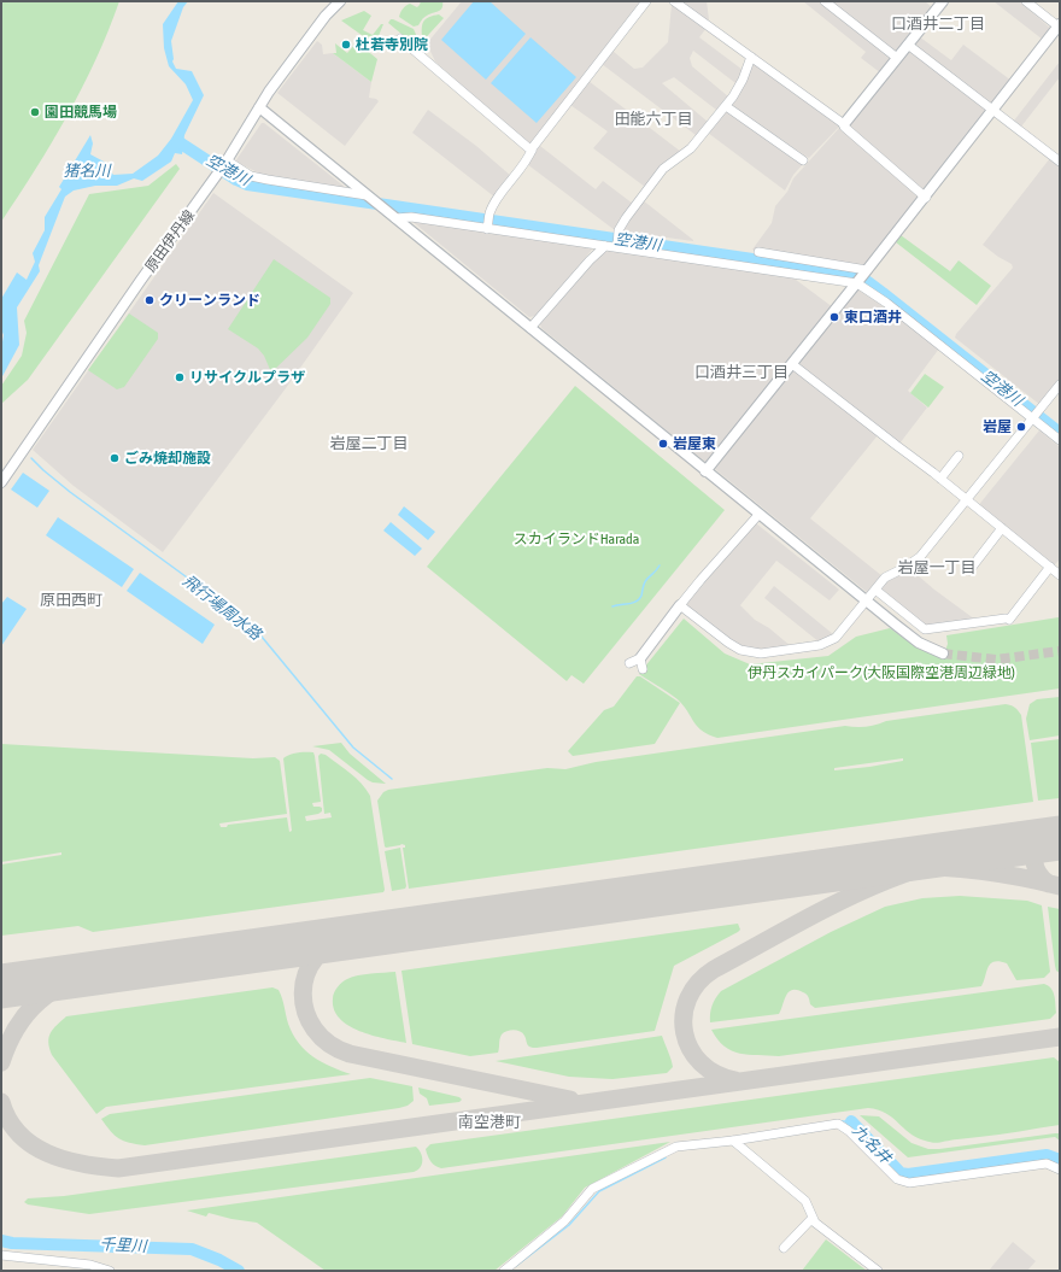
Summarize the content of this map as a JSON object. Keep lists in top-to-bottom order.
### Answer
{
  "streets": {
    "street": ["原田伊丹線"]
  },
  "districts": [
    "口酒井二丁目",
    "田能六丁目",
    "口酒井三丁目",
    "岩屋二丁目",
    "岩屋一丁目",
    "原田西町",
    "南空港町"
  ],
  "water": [
    "空港川",
    "猪名川",
    "飛行場周水路",
    "九名井",
    "千里川"
  ],
  "parks": ["スカイランドHarada", "伊丹スカイパーク(大阪国際空港周辺緑地)"],
  "places": [
    "杜若寺別院",
    "園田競馬場",
    "クリーンランド",
    "東口酒井",
    "リサイクルプラザ",
    "岩屋",
    "岩屋東",
    "ごみ焼却施設"
  ]
}
